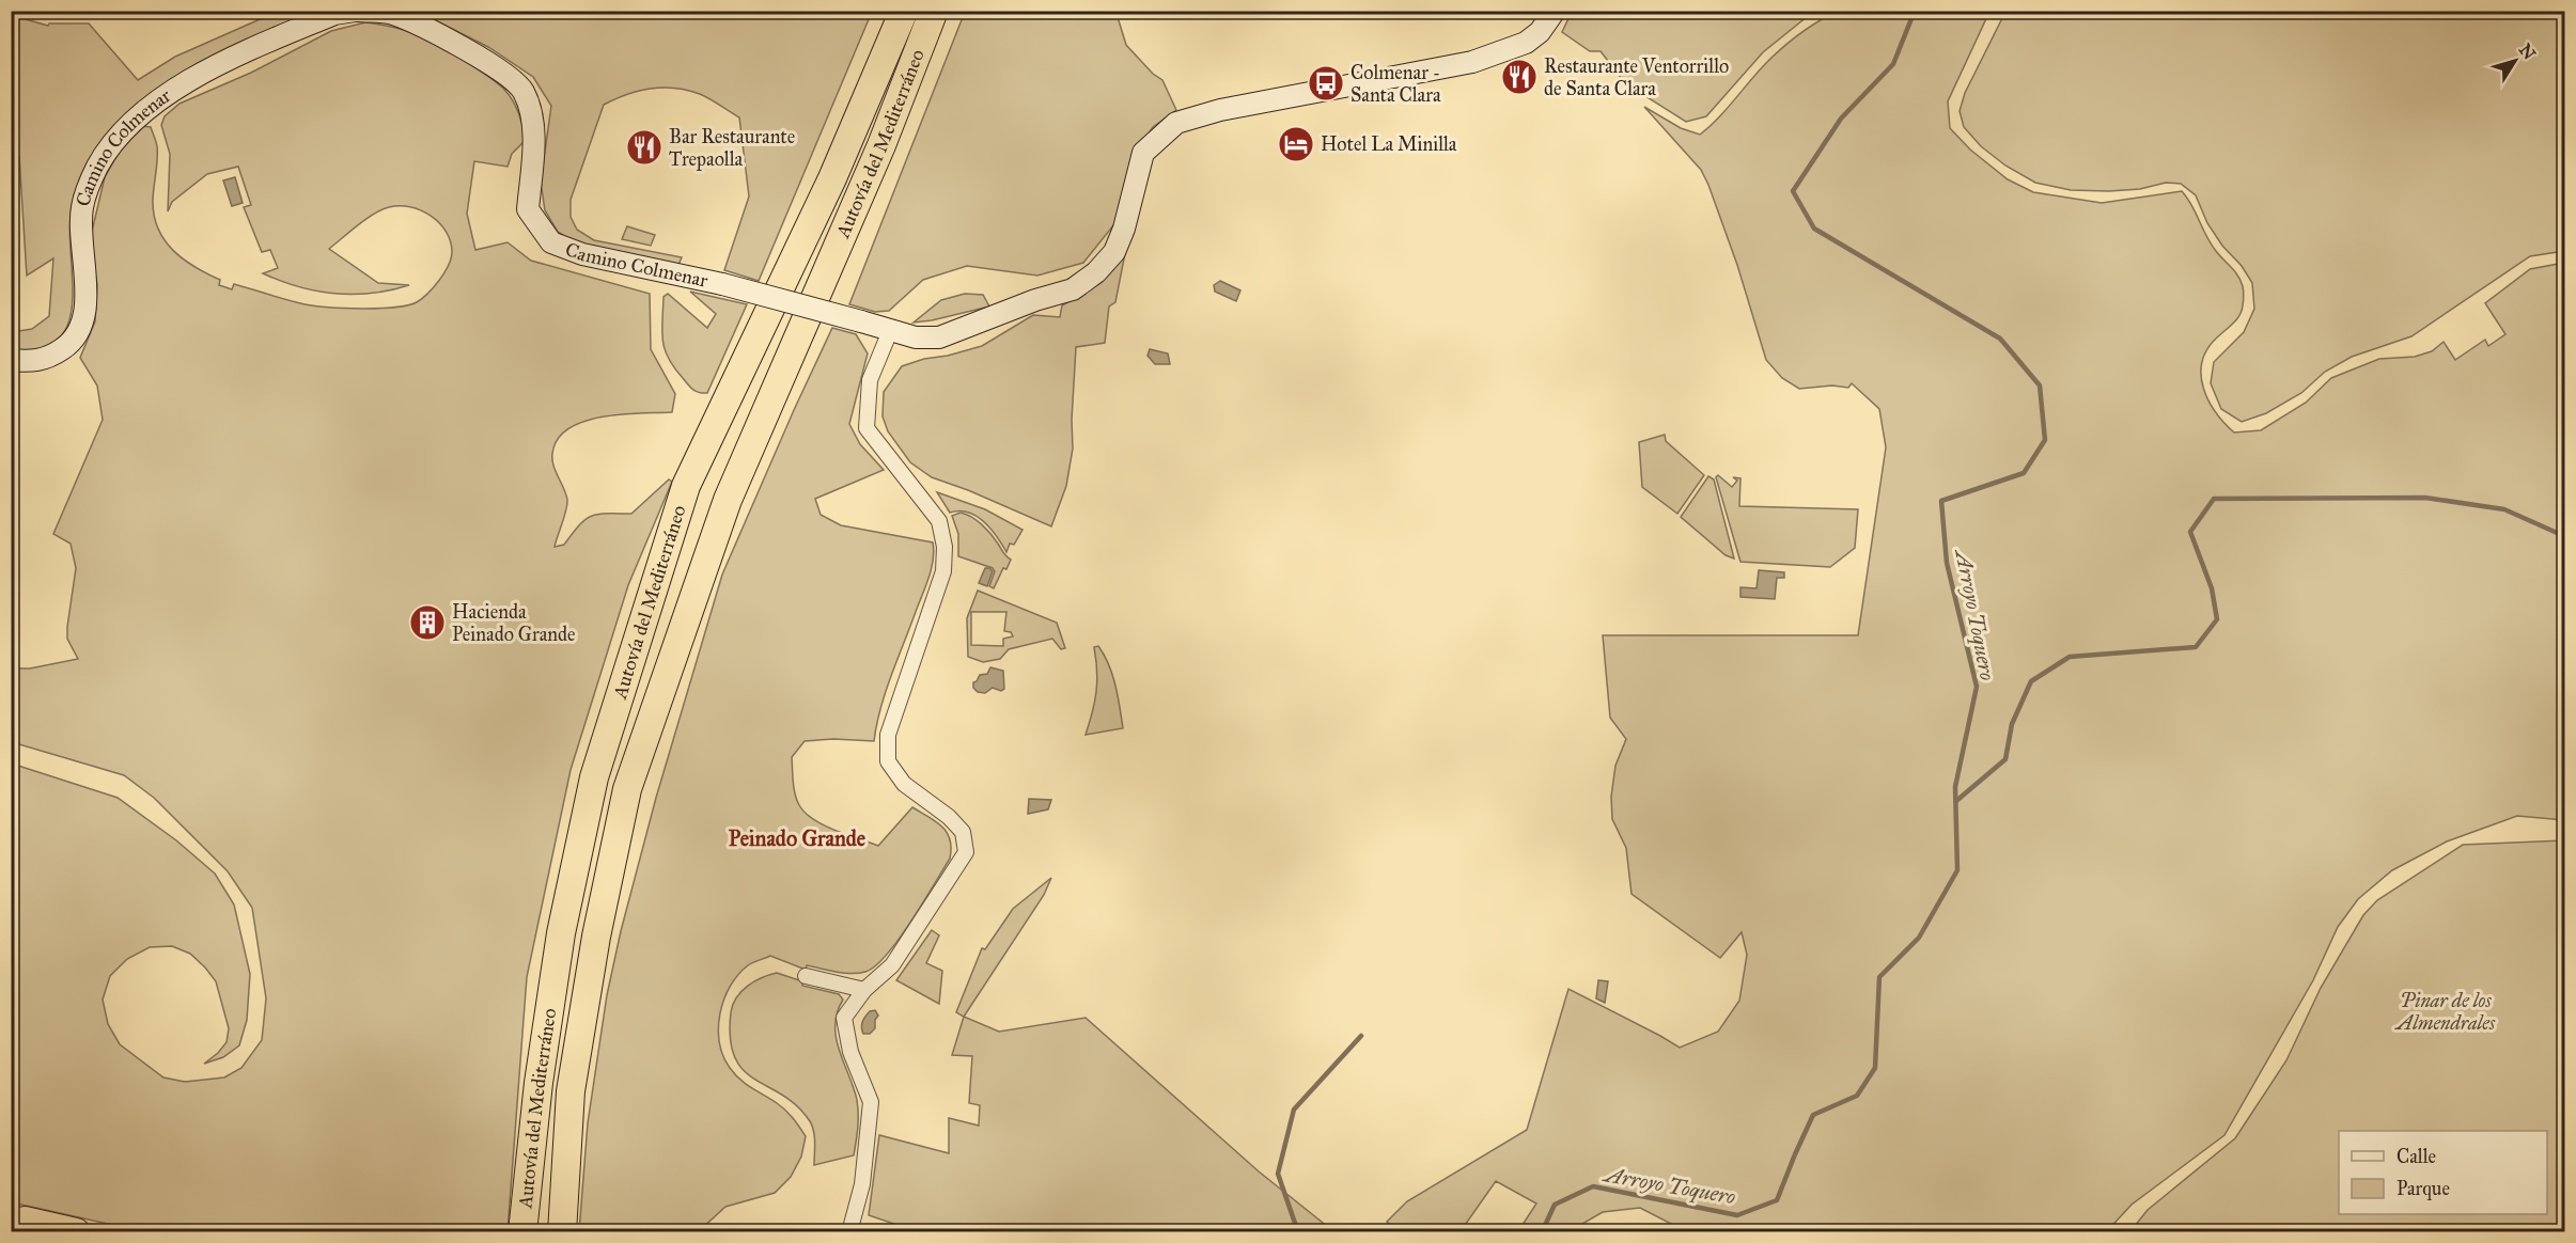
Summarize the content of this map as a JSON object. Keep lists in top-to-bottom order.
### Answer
{
  "streets": {
    "highway": ["Autovía del Mediterráneo"],
    "main road": ["Camino Colmenar"]
  },
  "districts": ["Peinado Grande"],
  "water": ["Arroyo Toquero"],
  "parks": ["Pinar de los Almendrales"],
  "places": {
    "restaurant": ["Restaurante Ventorrillo de Santa Clara", "Bar Restaurante Trepaolla"],
    "bus stop": ["Colmenar - Santa Clara"],
    "hotel": ["Hotel La Minilla"],
    "building": ["Hacienda Peinado Grande"]
  },
  "legend": ["Calle", "Parque"],
  "north": "top right"
}
